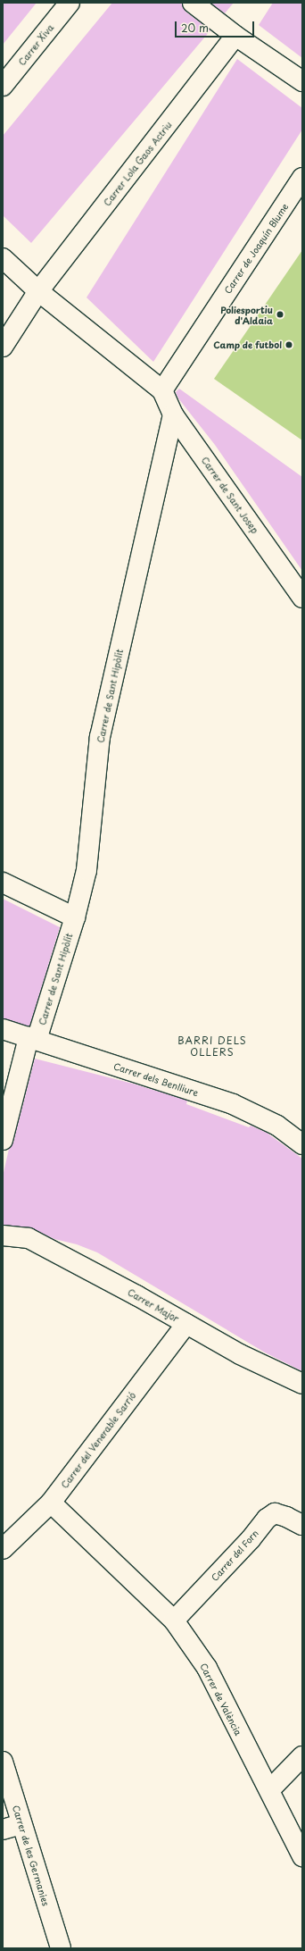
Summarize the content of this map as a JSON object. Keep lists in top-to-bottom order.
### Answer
{
  "streets": {
    "street": [
      "Carrer Xiva",
      "Carrer Lola Gaos Actriu",
      "Carrer de Joaquín Blume",
      "Carrer de Sant Josep",
      "Carrer de Sant Hipòlit",
      "Carrer dels Benlliure",
      "Carrer Major",
      "Carrer del Venerable Sarrió",
      "Carrer del Forn",
      "Carrer de València",
      "Carrer de les Germanies"
    ]
  },
  "crossings": [
    ["Carrer de Joaquín Blume", "Carrer de Sant Josep"],
    ["Carrer de Sant Josep", "Carrer de Sant Hipòlit"],
    ["Carrer de Sant Hipòlit", "Carrer dels Benlliure"],
    ["Carrer Major", "Carrer del Venerable Sarrió"],
    ["Carrer del Venerable Sarrió", "Carrer de València"],
    ["Carrer del Forn", "Carrer de València"]
  ],
  "districts": ["BARRI DELS OLLERS"],
  "places": ["Poliesportiu d'Aldaia", "Camp de futbol"],
  "scale_bar": "20 m"
}
